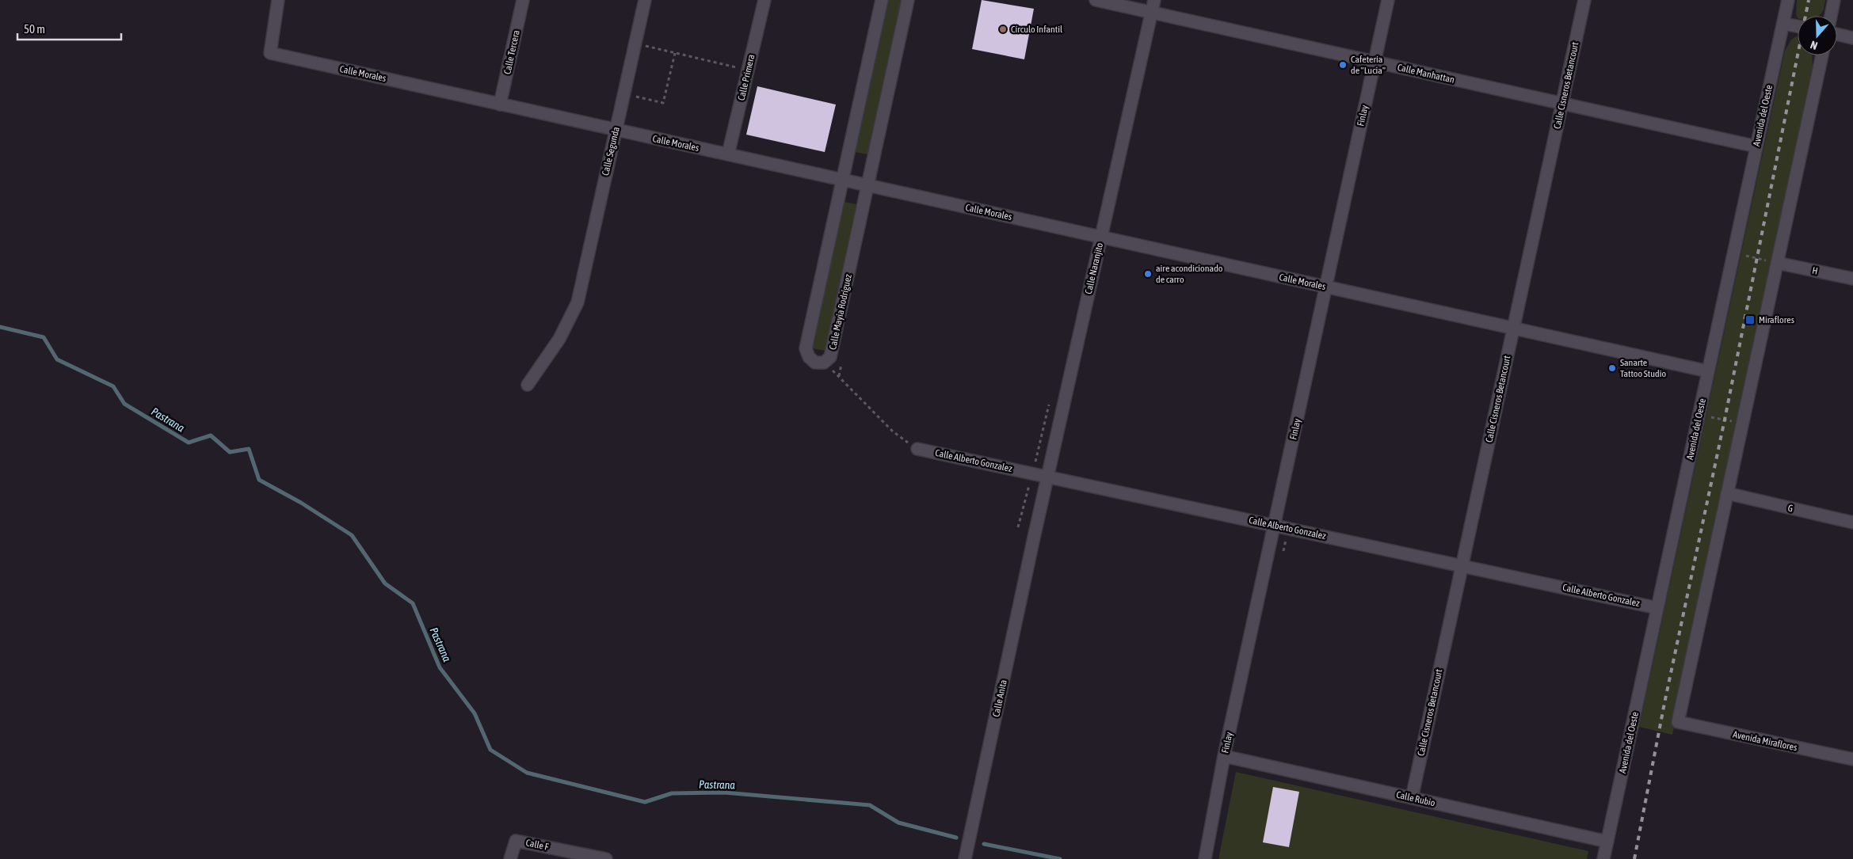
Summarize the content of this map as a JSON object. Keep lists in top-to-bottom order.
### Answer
{
  "streets": {
    "street": [
      "Calle Tercera",
      "Calle Morales",
      "Calle Manhattan",
      "Calle Primera",
      "Calle Cisneros Betancourt",
      "Finlay",
      "Avenida del Oeste",
      "Calle Segunda",
      "Calle Naranjito",
      "H",
      "Calle Mayía Rodríguez",
      "Calle Alberto Gonzalez",
      "G",
      "Calle Anita",
      "Avenida Miraflores",
      "Calle Rubio",
      "Calle F"
    ]
  },
  "crossings": [
    ["Calle Tercera", "Calle Morales"],
    ["Calle Morales", "Calle Primera"],
    ["Calle Morales", "Calle Cisneros Betancourt"],
    ["Calle Morales", "Finlay"],
    ["Calle Morales", "Avenida del Oeste"],
    ["Calle Morales", "Calle Segunda"],
    ["Calle Morales", "Calle Naranjito"],
    ["Calle Morales", "Calle Mayía Rodríguez"],
    ["Calle Manhattan", "Calle Cisneros Betancourt"],
    ["Calle Manhattan", "Finlay"],
    ["Calle Manhattan", "Avenida del Oeste"],
    ["Calle Manhattan", "Calle Naranjito"],
    ["Calle Cisneros Betancourt", "Calle Alberto Gonzalez"],
    ["Calle Cisneros Betancourt", "Calle Rubio"],
    ["Finlay", "Calle Alberto Gonzalez"],
    ["Finlay", "Calle Rubio"],
    ["Avenida del Oeste", "Calle Alberto Gonzalez"],
    ["Avenida del Oeste", "Calle Rubio"],
    ["Calle Naranjito", "Calle Alberto Gonzalez"],
    ["Calle Naranjito", "Calle Anita"],
    ["G", "Avenida Miraflores"]
  ],
  "water": ["Pastrana"],
  "places": {
    "other": [
      "Círculo Infantil",
      "Cafetería de \"Lucia\"",
      "aire acondicionado de carro",
      "Sanarte Tattoo Studio"
    ],
    "transit": ["Miraflores"]
  },
  "scale_bar": "50 m",
  "north": "bottom"
}
